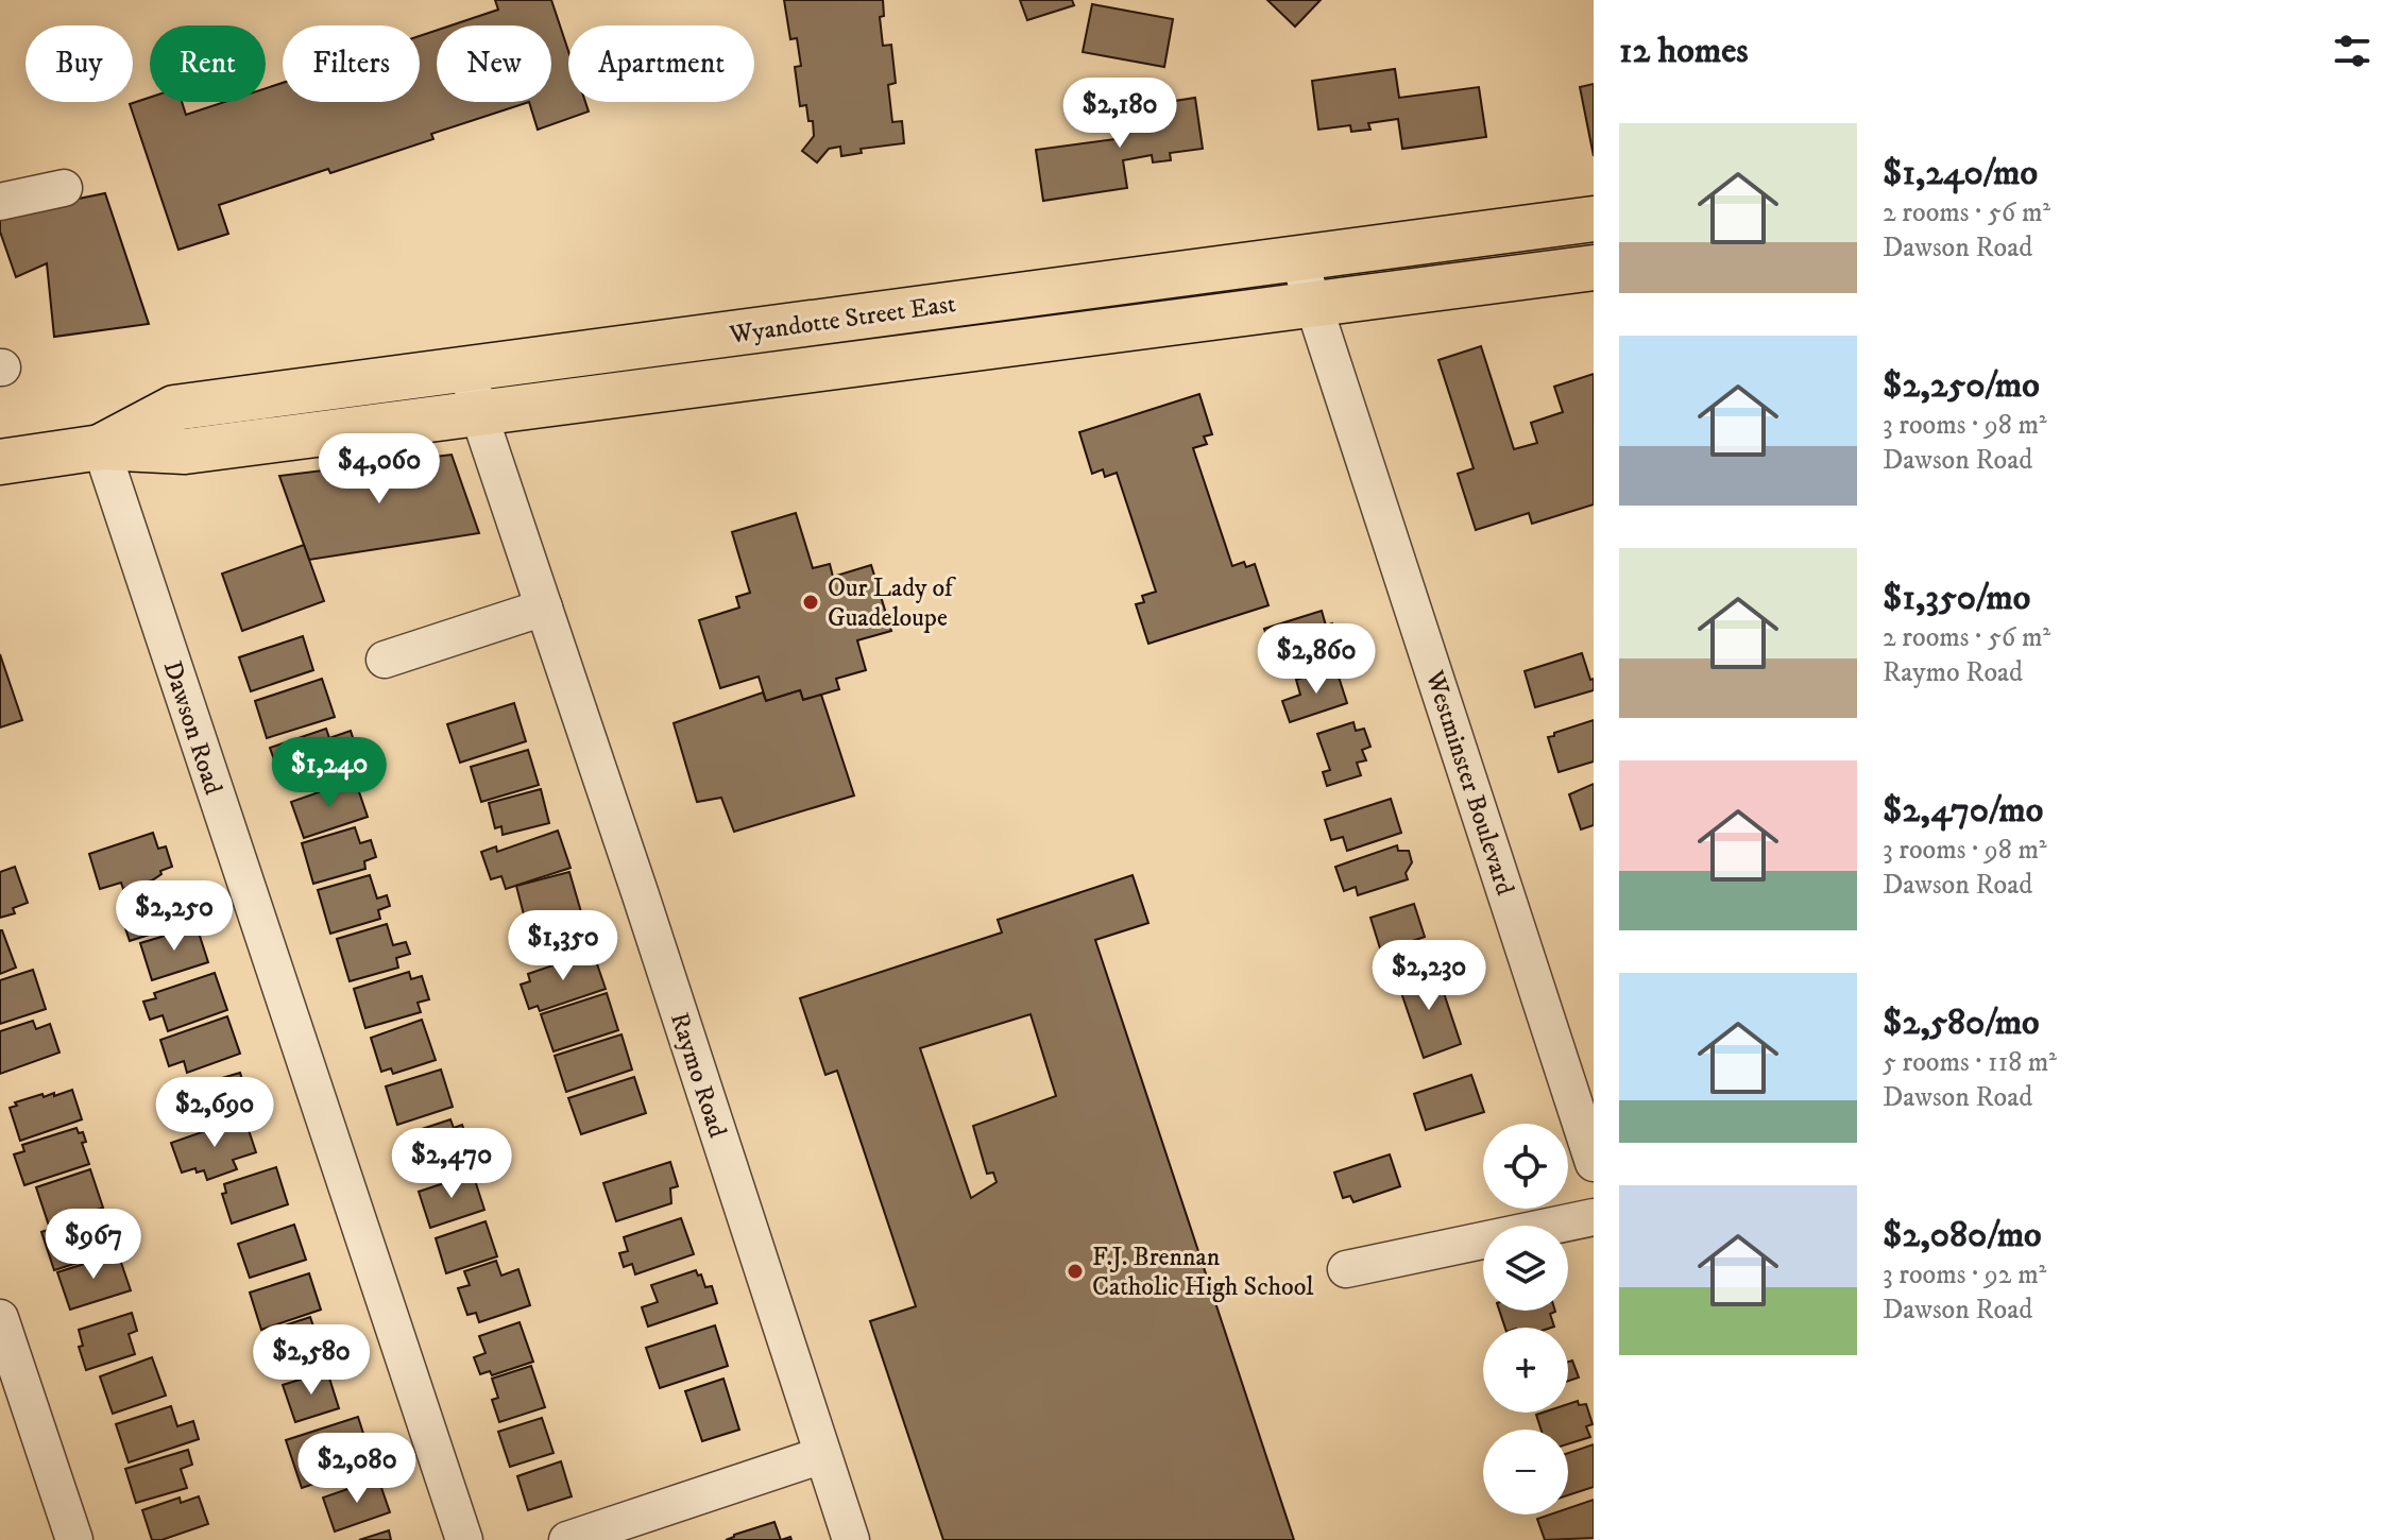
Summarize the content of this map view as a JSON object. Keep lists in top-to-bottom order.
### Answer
{
  "streets": {
    "main road": ["Wyandotte Street East"],
    "street": ["Dawson Road", "Westminster Boulevard", "Raymo Road"]
  },
  "crossings": [
    ["Wyandotte Street East", "Dawson Road"],
    ["Wyandotte Street East", "Westminster Boulevard"],
    ["Wyandotte Street East", "Raymo Road"]
  ],
  "places": ["Our Lady of Guadeloupe", "F.J. Brennan Catholic High School"],
  "page": {
    "heading": "12 homes",
    "chip": [
      "Buy",
      "Rent",
      "Filters",
      "New",
      "Apartment"
    ],
    "price": [
      "$2,180",
      "$4,060",
      "$2,860",
      "$1,240",
      "$2,250",
      "$1,350",
      "$2,230",
      "$2,690",
      "$2,470",
      "$967",
      "$2,580",
      "$2,080"
    ],
    "list": [
      {
        "name": "$1,240/mo",
        "note": "2 rooms · 56 m² · Dawson Road"
      },
      {
        "name": "$2,250/mo",
        "note": "3 rooms · 98 m² · Dawson Road"
      },
      {
        "name": "$1,350/mo",
        "note": "2 rooms · 56 m² · Raymo Road"
      },
      {
        "name": "$2,470/mo",
        "note": "3 rooms · 98 m² · Dawson Road"
      },
      {
        "name": "$2,580/mo",
        "note": "5 rooms · 118 m² · Dawson Road"
      },
      {
        "name": "$2,080/mo",
        "note": "3 rooms · 92 m² · Dawson Road"
      }
    ],
    "map_buttons": ["+", "−"]
  }
}
